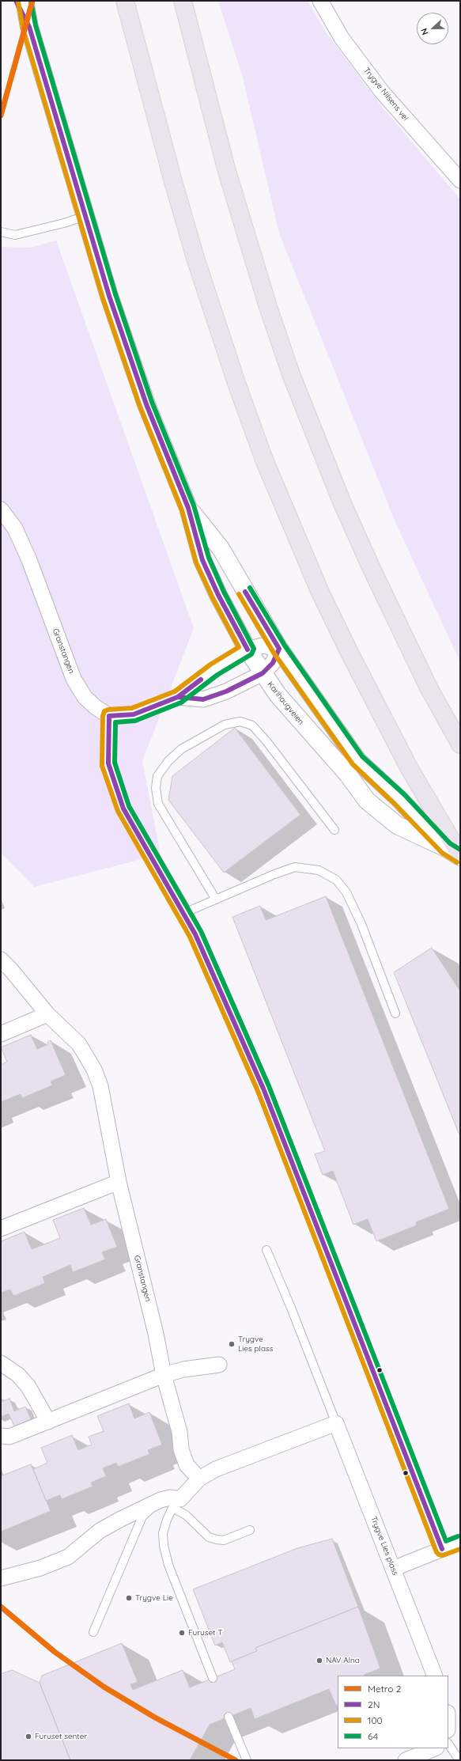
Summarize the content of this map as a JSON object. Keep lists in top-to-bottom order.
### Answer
{
  "streets": {
    "main road": ["Karihaugveien"],
    "street": ["Trygve Nilsens vei", "Granstangen", "Trygve Lies plass"]
  },
  "places": [
    "Trygve Lies plass",
    "Trygve Lie",
    "Furuset T",
    "NAV Alna",
    "Furuset senter"
  ],
  "lines": [
    "metro line 2",
    "transit line 2N",
    "transit line 64",
    "transit line 100"
  ],
  "legend": [
    "Metro 2",
    "2N",
    "100",
    "64"
  ],
  "north": "left"
}
